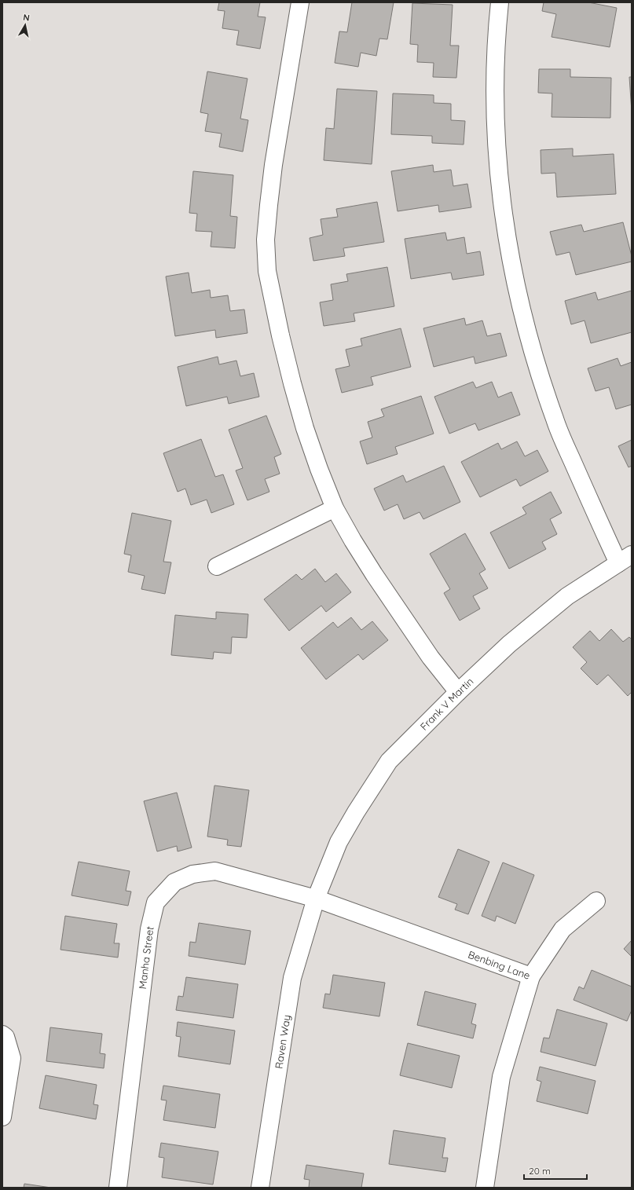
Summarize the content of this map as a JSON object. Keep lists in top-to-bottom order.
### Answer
{
  "streets": {
    "street": [
      "Frank V Martin",
      "Manha Street",
      "Benbing Lane",
      "Raven Way"
    ]
  },
  "crossings": [
    ["Frank V Martin", "Manha Street"],
    ["Frank V Martin", "Benbing Lane"],
    ["Frank V Martin", "Raven Way"],
    ["Manha Street", "Benbing Lane"],
    ["Manha Street", "Raven Way"],
    ["Benbing Lane", "Raven Way"]
  ],
  "scale_bar": "20 m",
  "north": "top"
}
